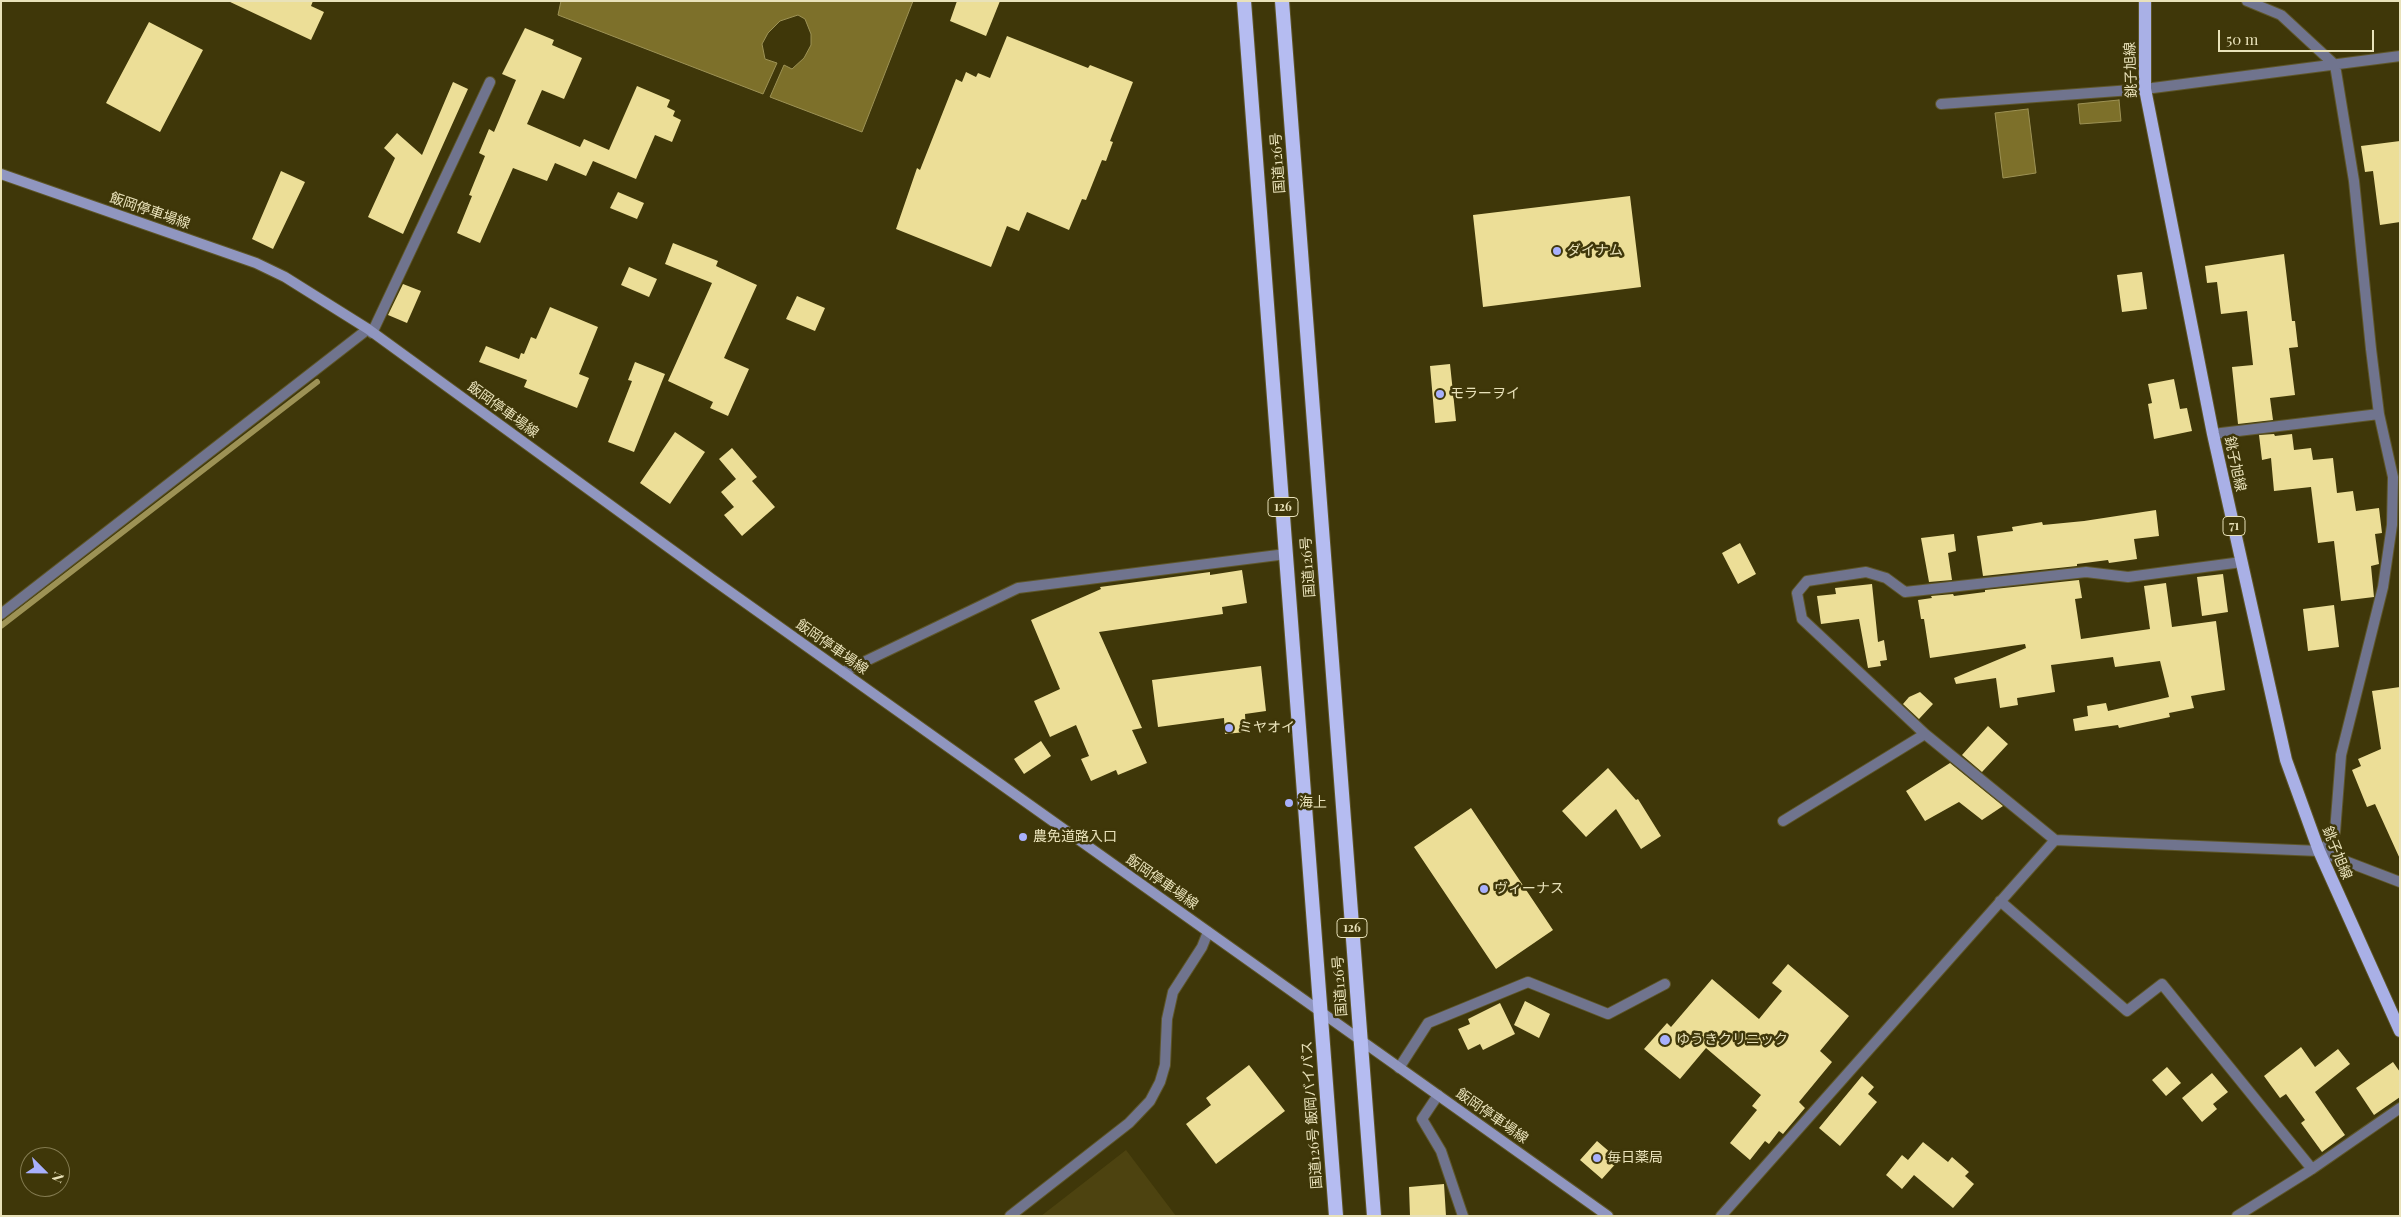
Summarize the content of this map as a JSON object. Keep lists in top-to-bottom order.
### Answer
{
  "streets": {
    "highway": ["国道126号", "126", "国道126号 飯岡バイパス"],
    "main road": ["銚子旭線", "飯岡停車場線", "71"]
  },
  "crossings": [
    ["国道126号", "飯岡停車場線"],
    ["国道126号", "126"],
    ["国道126号", "国道126号 飯岡バイパス"],
    ["飯岡停車場線", "126"],
    ["飯岡停車場線", "国道126号 飯岡バイパス"]
  ],
  "places": [
    "ダイナム",
    "モラーヲイ",
    "ミヤオイ",
    "海上",
    "農免道路入口",
    "ヴィーナス",
    "ゆうきクリニック",
    "毎日薬局"
  ],
  "scale_bar": "50 m",
  "north": "bottom right"
}
